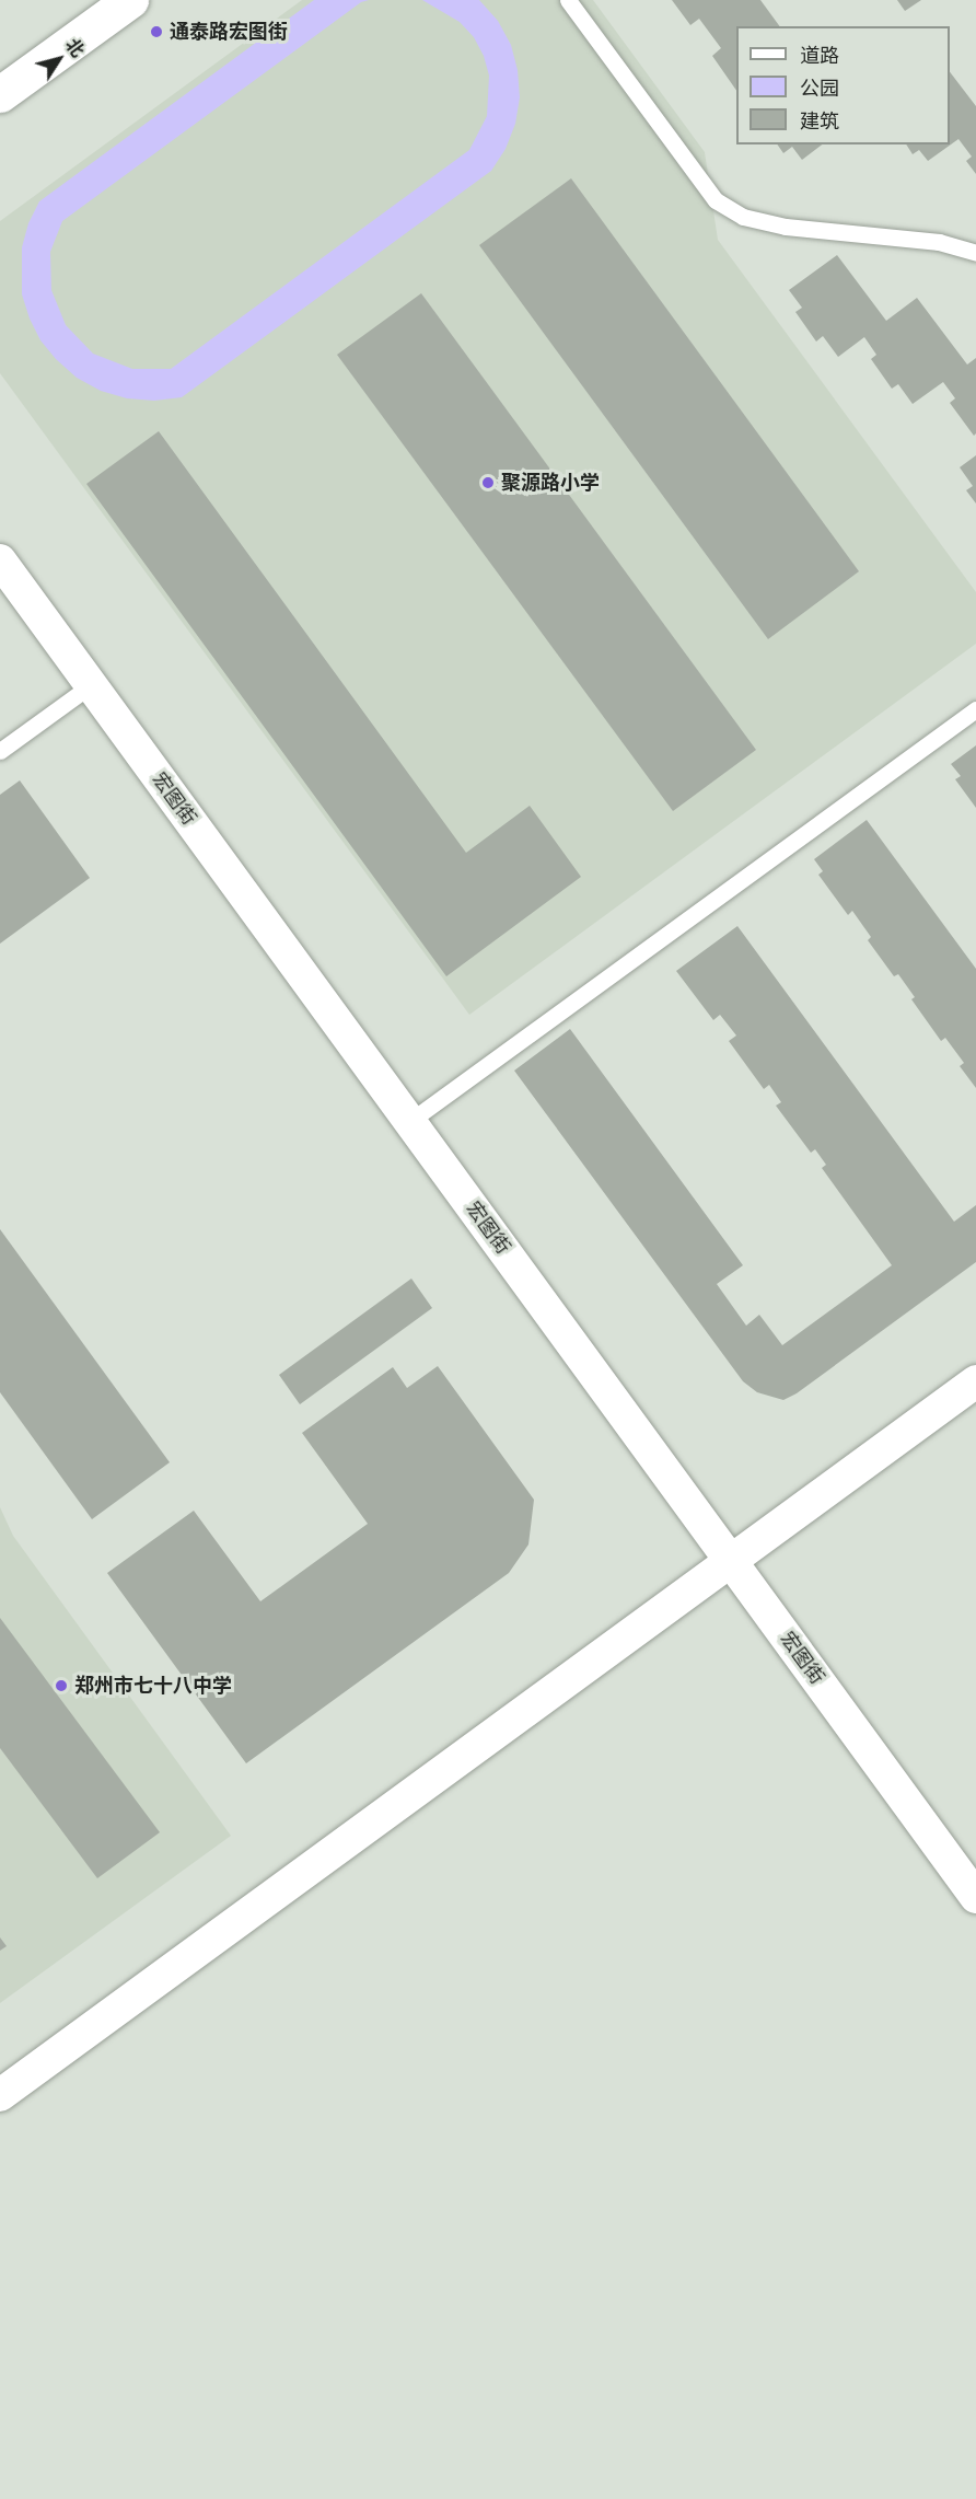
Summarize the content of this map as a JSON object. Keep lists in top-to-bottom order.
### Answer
{
  "streets": {
    "street": ["宏图街"]
  },
  "places": ["通泰路宏图街", "聚源路小学", "郑州市七十八中学"],
  "legend": ["道路", "公园", "建筑"],
  "north": "top right"
}
